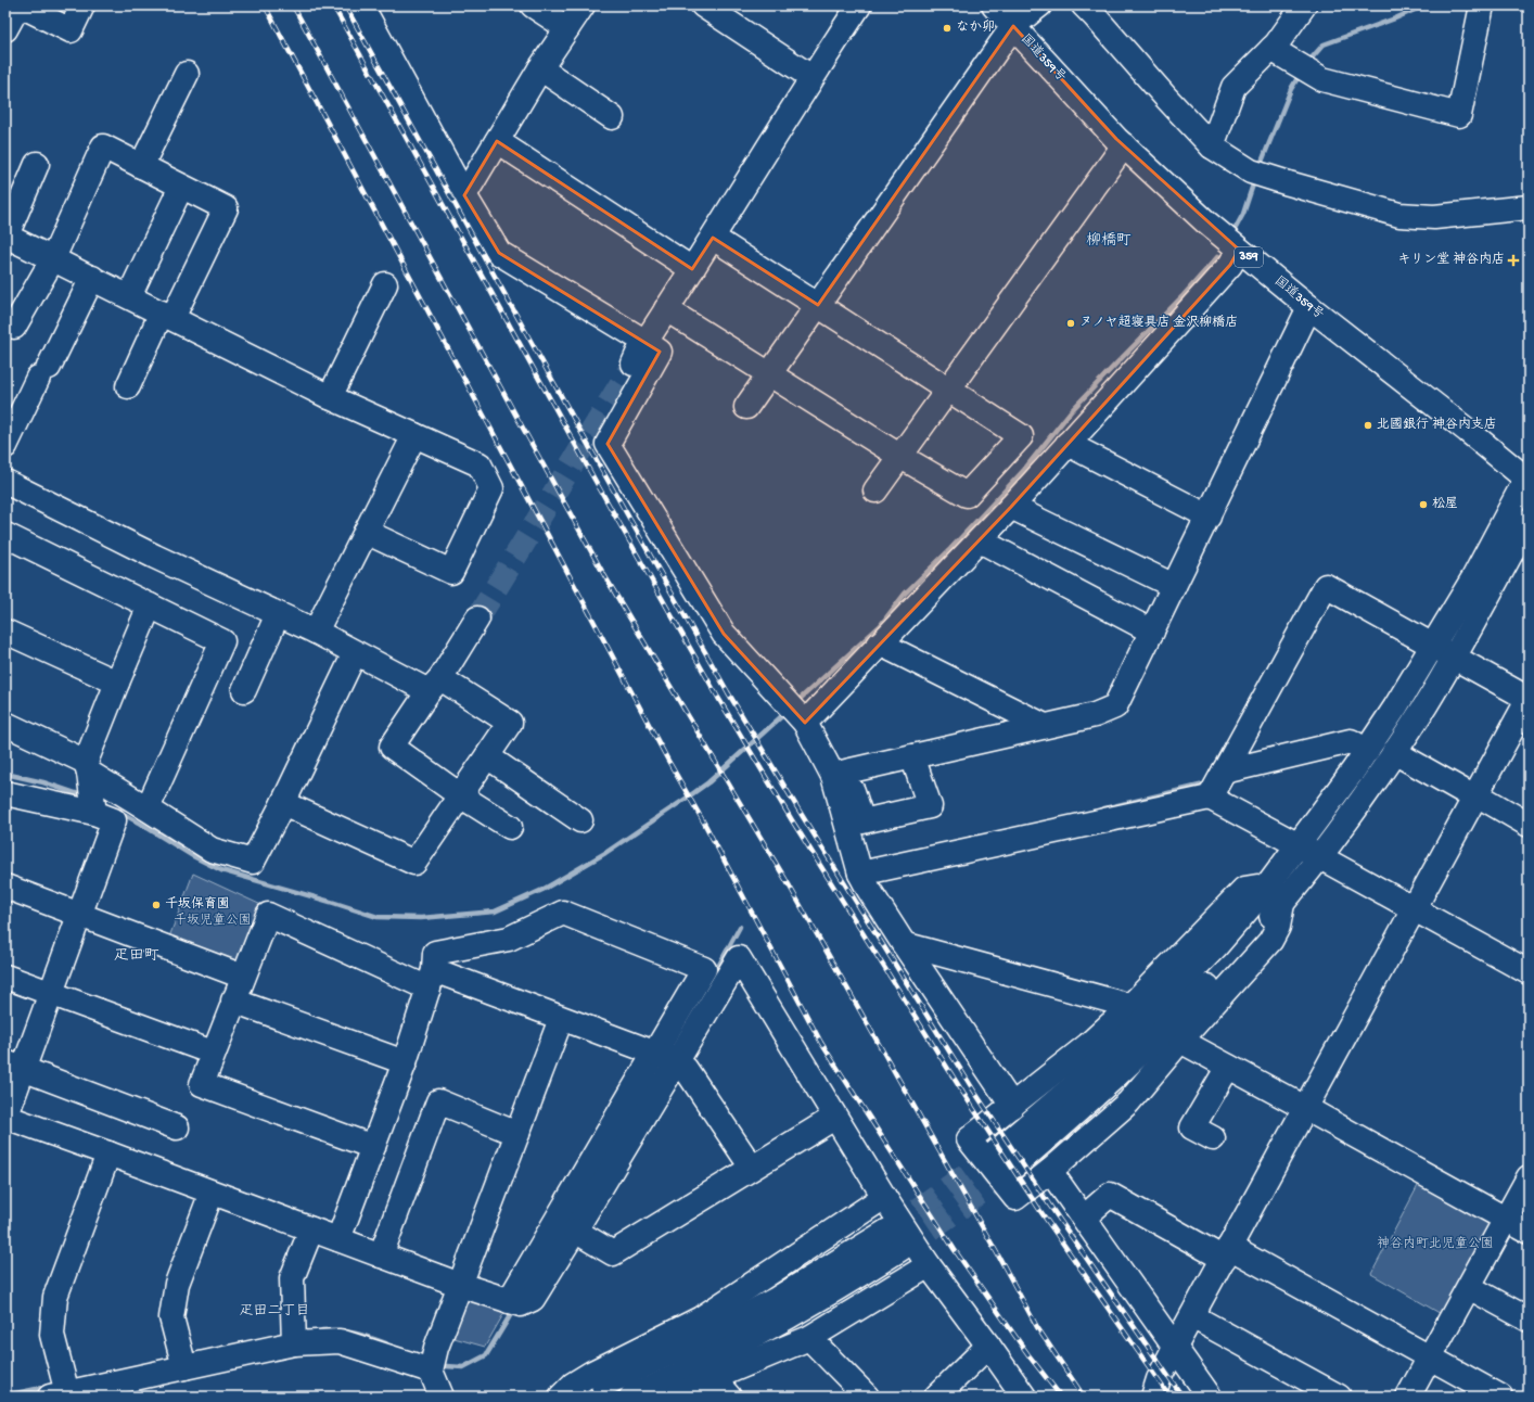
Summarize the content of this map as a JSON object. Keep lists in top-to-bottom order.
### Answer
{
  "streets": {
    "main road": ["国道359号", "359"]
  },
  "districts": ["柳橋町", "疋田町", "疋田二丁目"],
  "parks": ["千坂児童公園", "神谷内町北児童公園"],
  "places": {
    "other": [
      "なか卯",
      "ヌノヤ超寝具店 金沢柳橋店",
      "北國銀行 神谷内支店",
      "松屋",
      "千坂保育園"
    ],
    "health": ["キリン堂 神谷内店"]
  }
}
